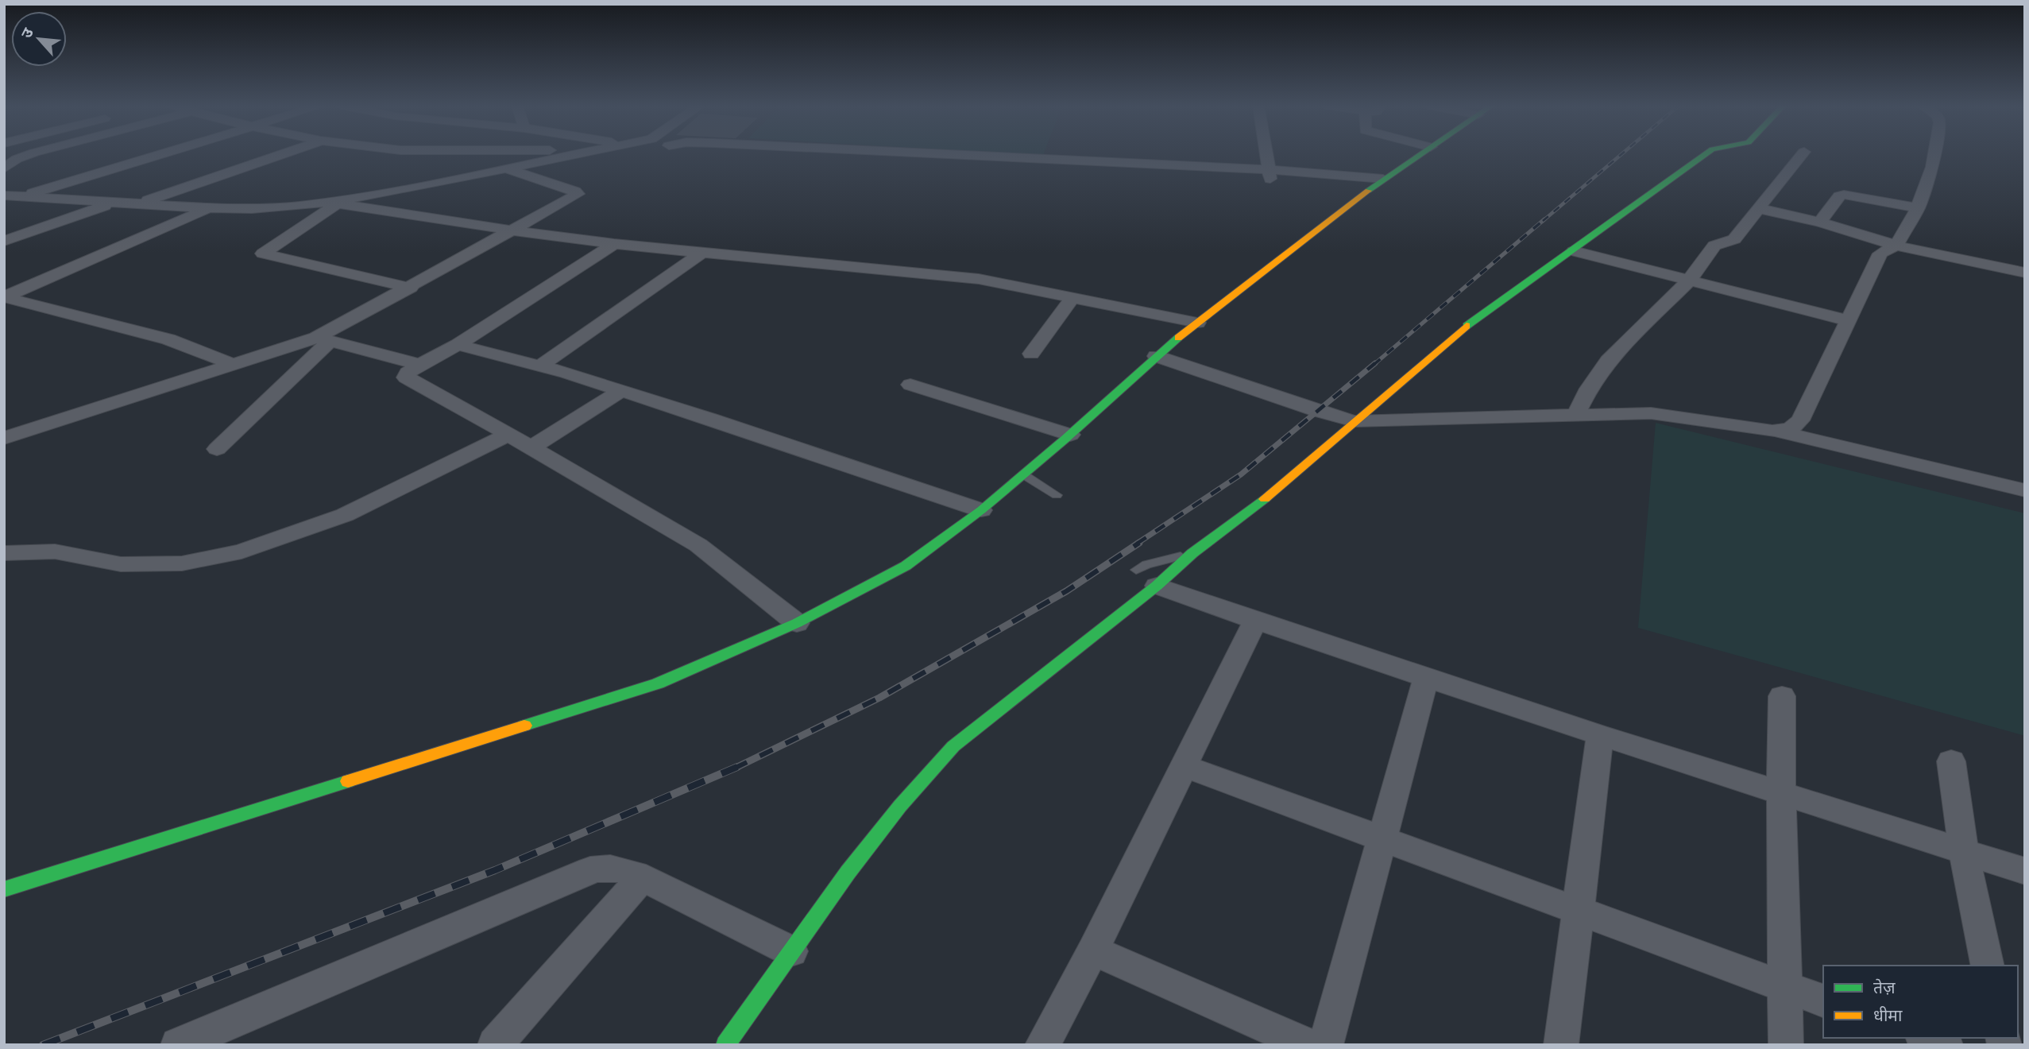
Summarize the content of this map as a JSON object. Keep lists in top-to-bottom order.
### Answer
{
  "legend": ["तेज़", "धीमा"],
  "north": "top left"
}
